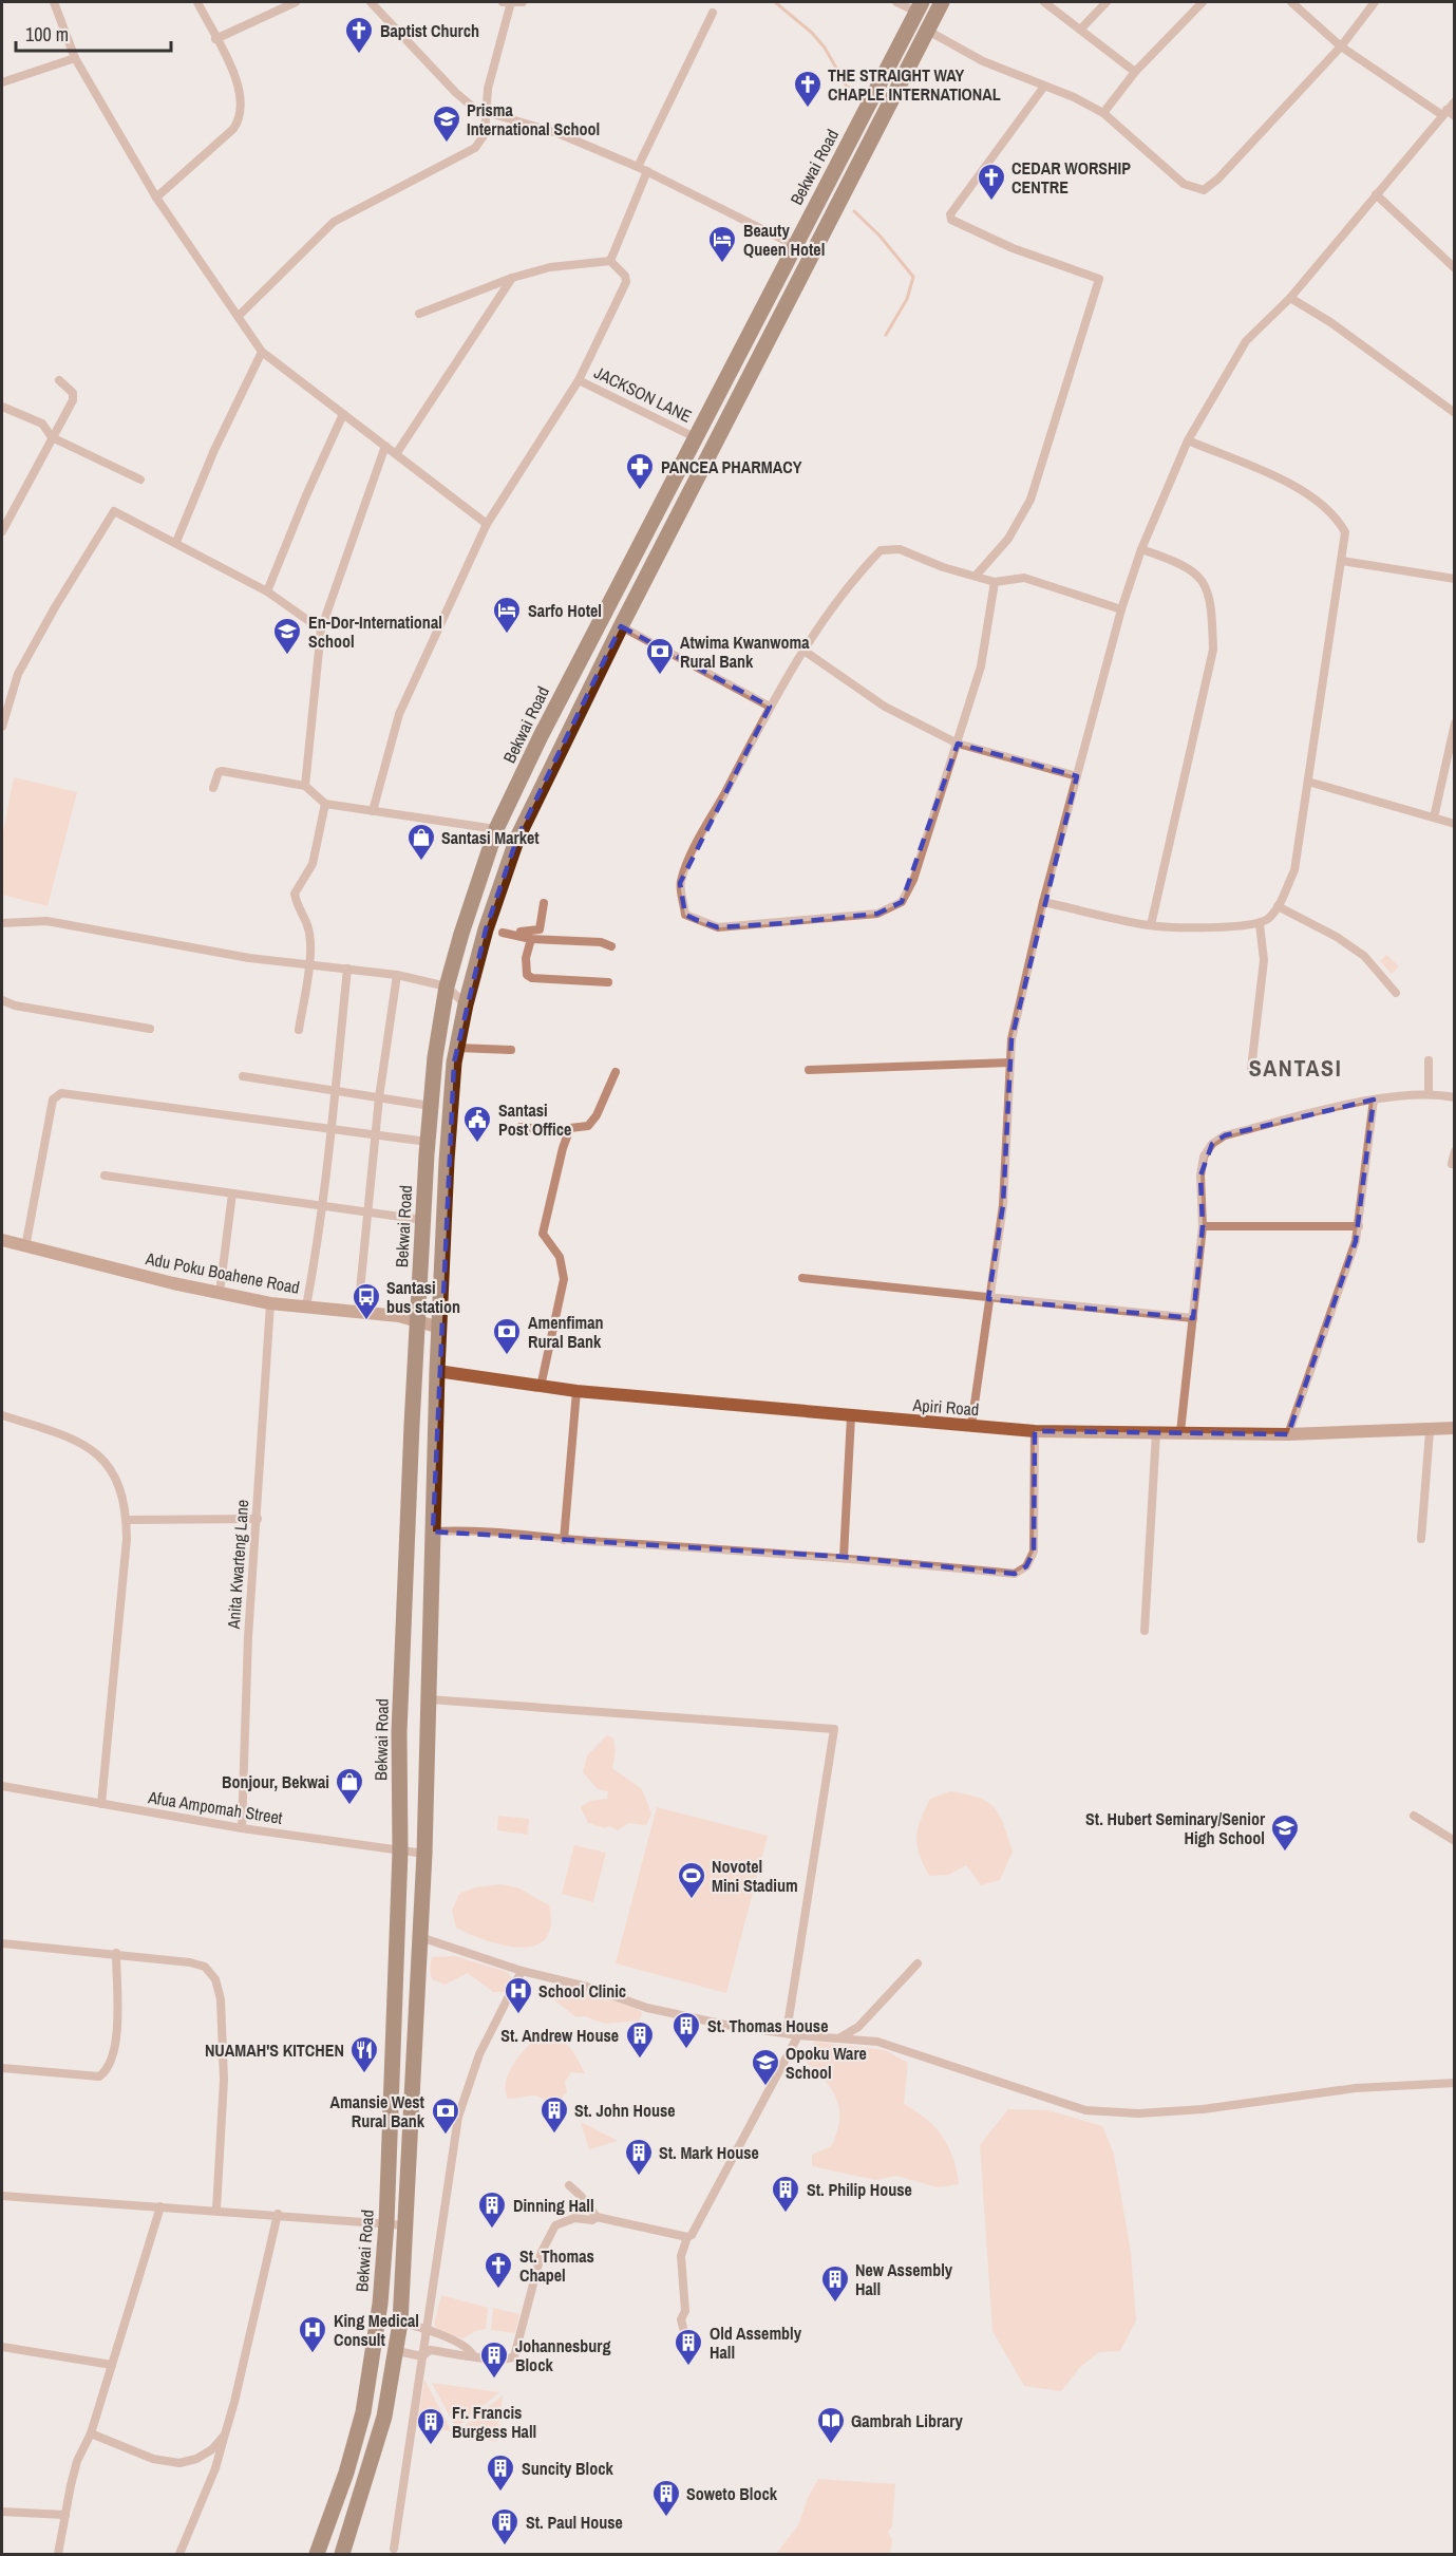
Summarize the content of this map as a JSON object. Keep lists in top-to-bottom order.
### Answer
{
  "streets": {
    "highway": ["Bekwai Road"],
    "street": [
      "JACKSON LANE",
      "Adu Poku Boahene Road",
      "Apiri Road",
      "Anita Kwarteng Lane",
      "Afua Ampomah Street"
    ]
  },
  "crossings": [
    ["Bekwai Road", "JACKSON LANE"],
    ["Bekwai Road", "Adu Poku Boahene Road"],
    ["Bekwai Road", "Afua Ampomah Street"],
    ["Adu Poku Boahene Road", "Anita Kwarteng Lane"],
    ["Anita Kwarteng Lane", "Afua Ampomah Street"]
  ],
  "districts": ["SANTASI"],
  "places": {
    "church": [
      "Baptist Church",
      "THE STRAIGHT WAY CHAPLE INTERNATIONAL",
      "CEDAR WORSHIP CENTRE",
      "St. Thomas Chapel"
    ],
    "school or university": [
      "Prisma International School",
      "En-Dor-International School",
      "St. Hubert Seminary/Senior High School",
      "Opoku Ware School"
    ],
    "hotel": ["Beauty Queen Hotel", "Sarfo Hotel"],
    "pharmacy": ["PANCEA PHARMACY"],
    "bank": ["Atwima Kwanwoma Rural Bank", "Amenfiman Rural Bank", "Amansie West Rural Bank"],
    "shop": ["Santasi Market", "Bonjour, Bekwai"],
    "public building": ["Santasi Post Office"],
    "bus stop": ["Santasi bus station"],
    "sports": ["Novotel Mini Stadium"],
    "hospital": ["School Clinic", "King Medical Consult"],
    "building": [
      "St. Thomas House",
      "St. Andrew House",
      "St. John House",
      "St. Mark House",
      "St. Philip House",
      "Dinning Hall",
      "New Assembly Hall",
      "Old Assembly Hall",
      "Johannesburg Block",
      "Fr. Francis Burgess Hall",
      "Suncity Block",
      "Soweto Block",
      "St. Paul House"
    ],
    "restaurant": ["NUAMAH'S KITCHEN"],
    "library": ["Gambrah Library"]
  },
  "scale_bar": "100 m"
}
